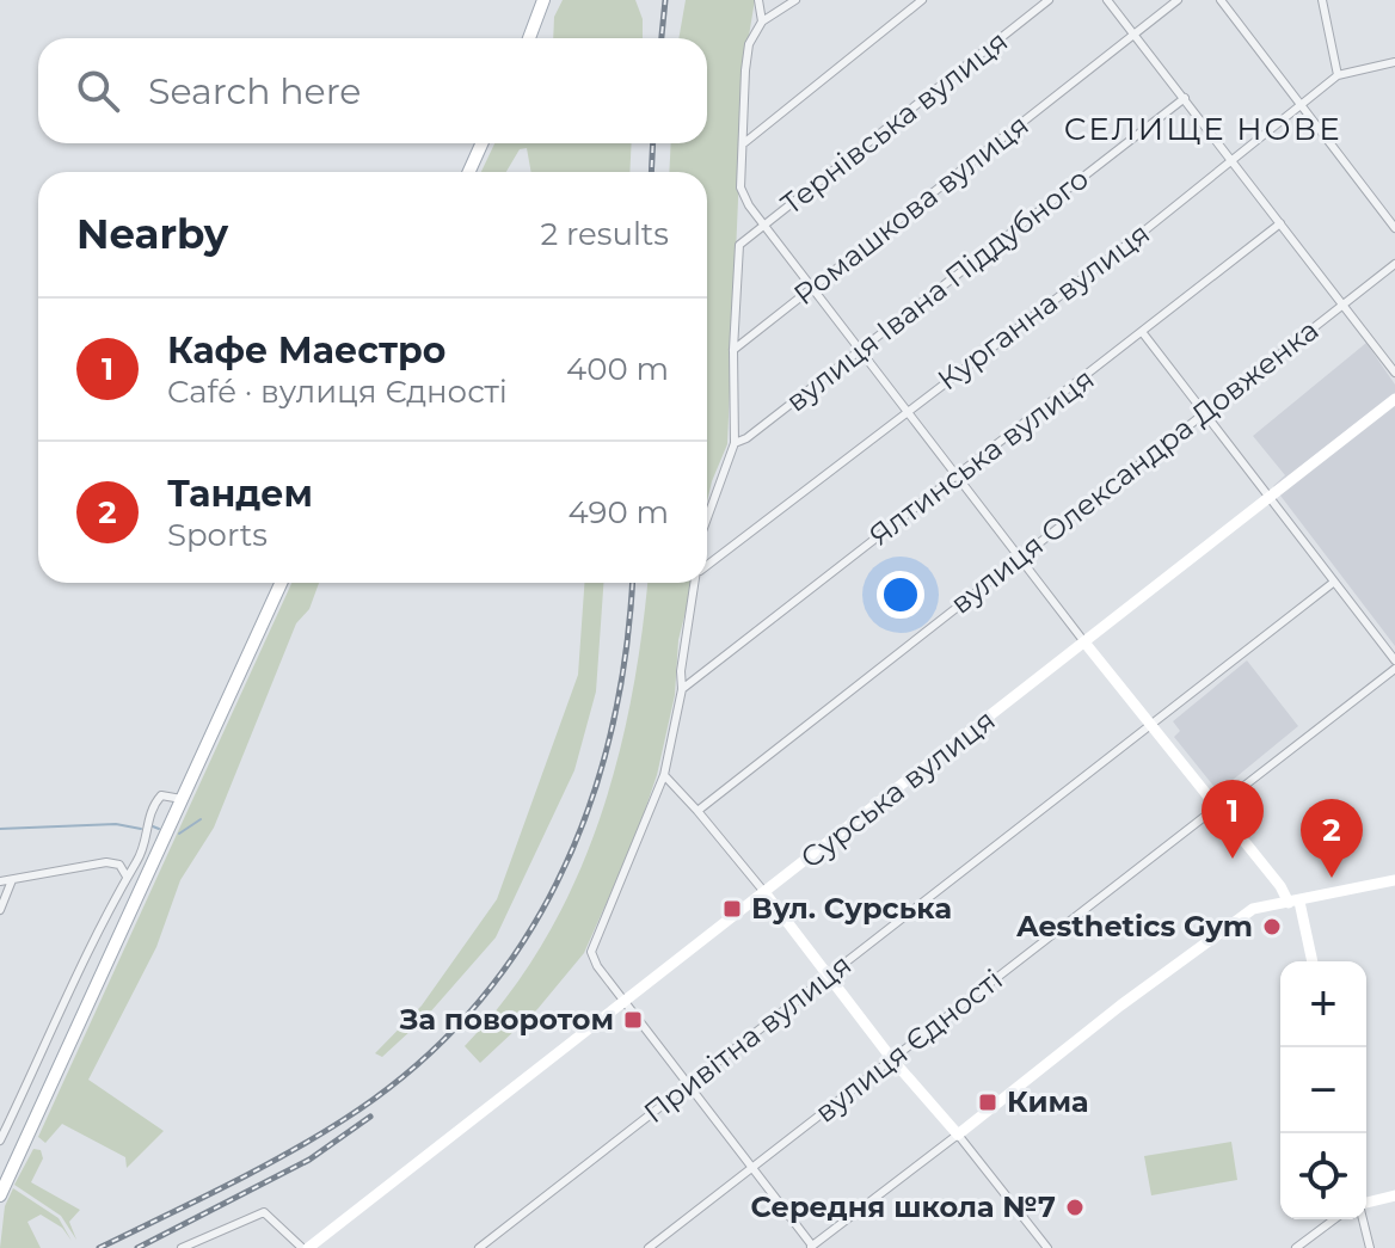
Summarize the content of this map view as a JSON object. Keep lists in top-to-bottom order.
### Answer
{
  "streets": {
    "street": [
      "Тернівська вулиця",
      "Ромашкова вулиця",
      "вулиця Івана Піддубного",
      "Курганна вулиця",
      "Ялтинська вулиця",
      "вулиця Олександра Довженка",
      "Сурська вулиця",
      "Привітна вулиця",
      "вулиця Єдності"
    ]
  },
  "crossings": [
    ["Тернівська вулиця", "Ромашкова вулиця"]
  ],
  "districts": ["СЕЛИЩЕ НОВЕ"],
  "places": {
    "transit": ["Вул. Сурська", "За поворотом", "Кима"],
    "other": ["Aesthetics Gym", "Середня школа №7"]
  },
  "page": {
    "search": "Search here",
    "heading": ["Nearby", "2 results"],
    "list": [
      {
        "mark": "1",
        "name": "Кафе Маестро",
        "note": "Café · вулиця Єдності",
        "value": "400 m"
      },
      {
        "mark": "2",
        "name": "Тандем",
        "note": "Sports",
        "value": "490 m"
      }
    ],
    "pins": ["1", "2"],
    "map_buttons": ["+", "−"]
  }
}
